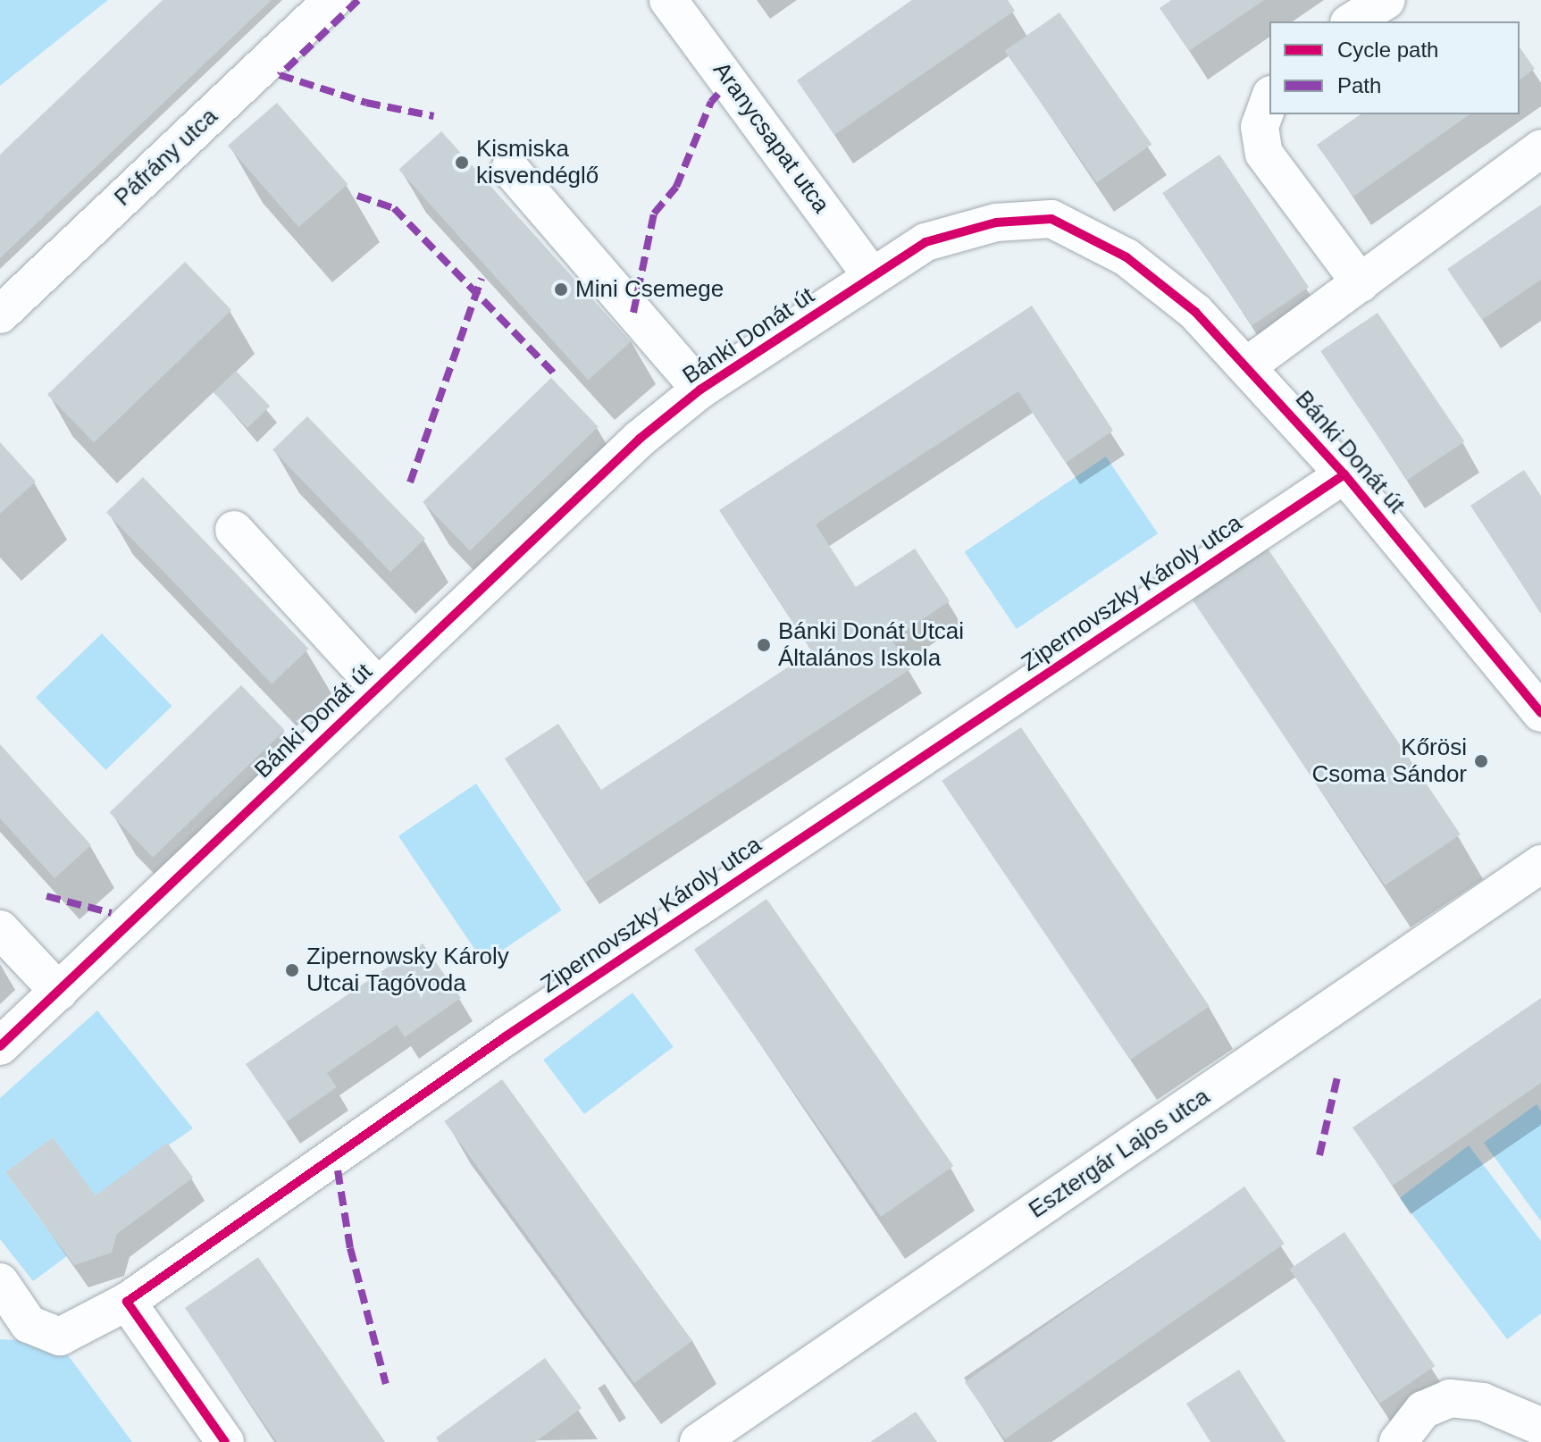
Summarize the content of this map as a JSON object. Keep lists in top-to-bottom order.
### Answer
{
  "streets": {
    "street": [
      "Aranycsapat utca",
      "Páfrány utca",
      "Bánki Donát út",
      "Zipernovszky Károly utca",
      "Esztergár Lajos utca"
    ]
  },
  "crossings": [
    ["Aranycsapat utca", "Bánki Donát út"],
    ["Bánki Donát út", "Zipernovszky Károly utca"]
  ],
  "places": [
    "Kismiska kisvendéglő",
    "Mini Csemege",
    "Bánki Donát Utcai Általános Iskola",
    "Kőrösi Csoma Sándor",
    "Zipernowsky Károly Utcai Tagóvoda"
  ],
  "legend": ["Cycle path", "Path"]
}
